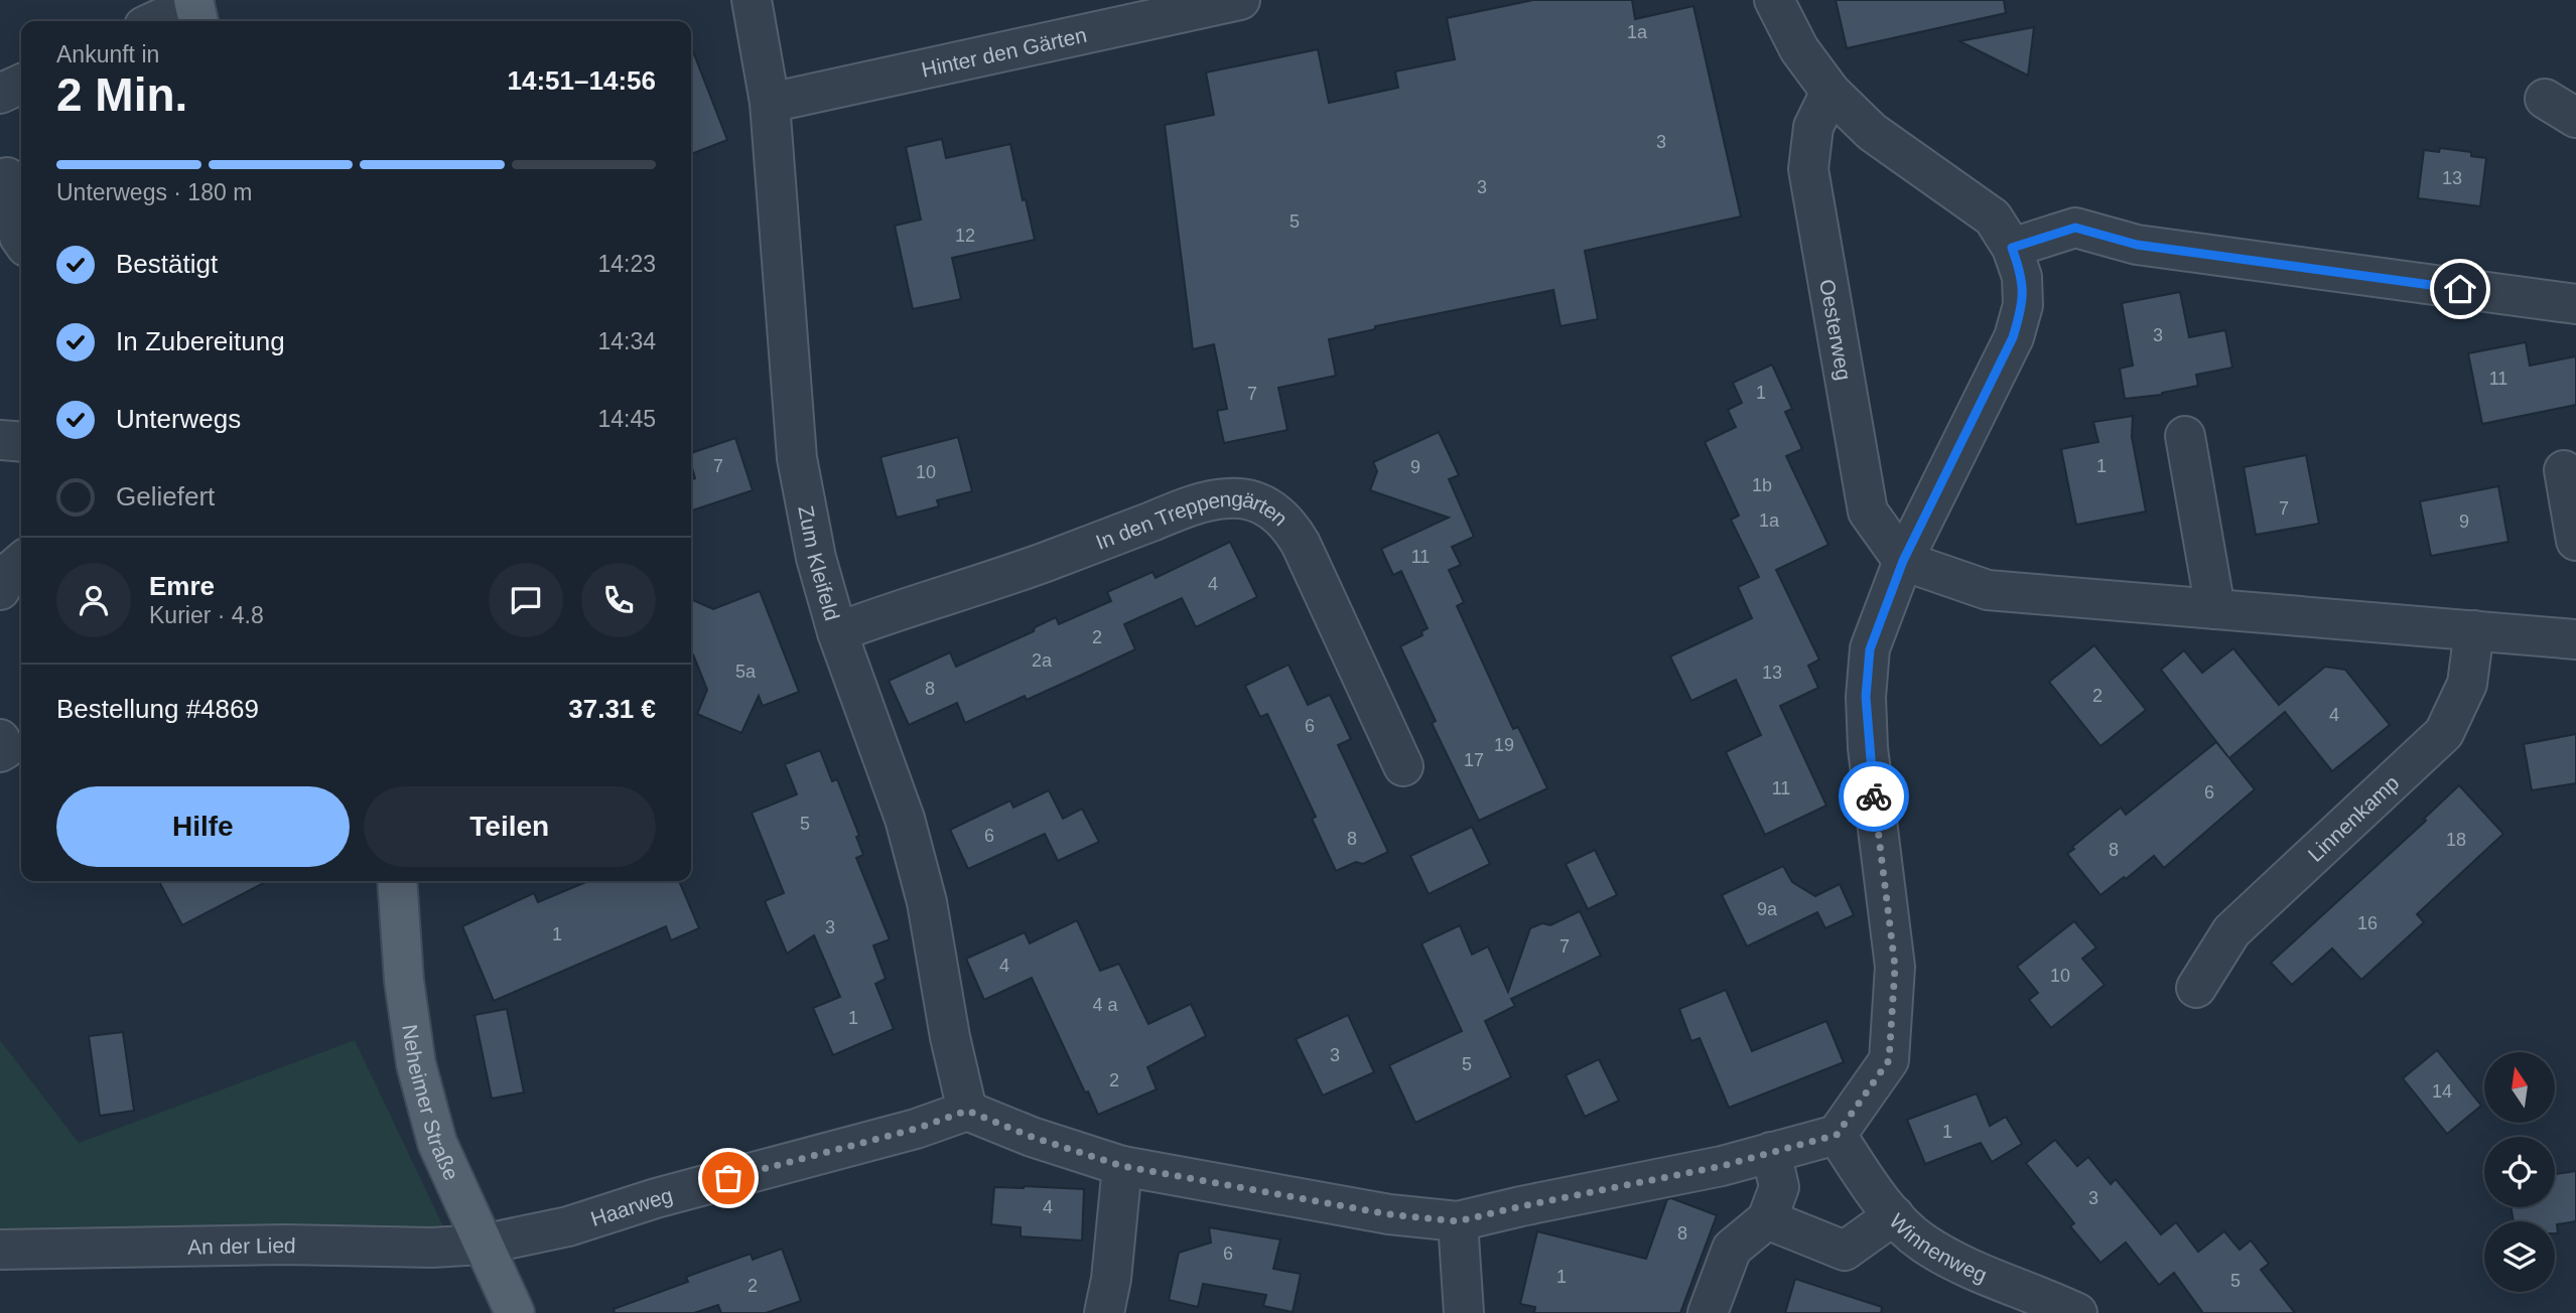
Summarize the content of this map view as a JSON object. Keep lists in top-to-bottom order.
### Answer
{
  "streets": {
    "main road": ["Neheimer Straße"],
    "street": [
      "Hinter den Gärten",
      "Oesterweg",
      "In den Treppengärten",
      "Zum Kleifeld",
      "Linnenkamp",
      "Haarweg",
      "Winnenweg",
      "An der Lied"
    ]
  },
  "crossings": [
    ["Hinter den Gärten", "Zum Kleifeld"],
    ["In den Treppengärten", "Zum Kleifeld"],
    ["Zum Kleifeld", "Haarweg"],
    ["Neheimer Straße", "Haarweg"],
    ["Neheimer Straße", "An der Lied"],
    ["Haarweg", "An der Lied"]
  ],
  "house_numbers": [
    "1a",
    "3",
    "13",
    "3",
    "5",
    "12",
    "3",
    "11",
    "1",
    "7",
    "7",
    "1",
    "9",
    "10",
    "1b",
    "7",
    "1a",
    "9",
    "11",
    "4",
    "2",
    "2a",
    "5a",
    "13",
    "8",
    "2",
    "4",
    "6",
    "19",
    "17",
    "11",
    "6",
    "5",
    "6",
    "8",
    "18",
    "8",
    "9a",
    "16",
    "3",
    "1",
    "7",
    "4",
    "10",
    "4 a",
    "1",
    "3",
    "5",
    "2",
    "14",
    "1",
    "3",
    "4",
    "8",
    "6",
    "1",
    "5",
    "2"
  ],
  "north": "top",
  "page": {
    "heading": ["2 Min.", "Ankunft in", "14:51–14:56"],
    "panel": [
      "Emre",
      "Kurier · 4.8",
      "Bestellung #4869",
      "37.31 €"
    ],
    "bar": "Unterwegs · 180 m",
    "list": [
      ["Bestätigt", "14:23"],
      ["In Zubereitung", "14:34"],
      ["Unterwegs", "14:45"],
      "Geliefert"
    ],
    "buttons": ["Hilfe", "Teilen"]
  }
}
